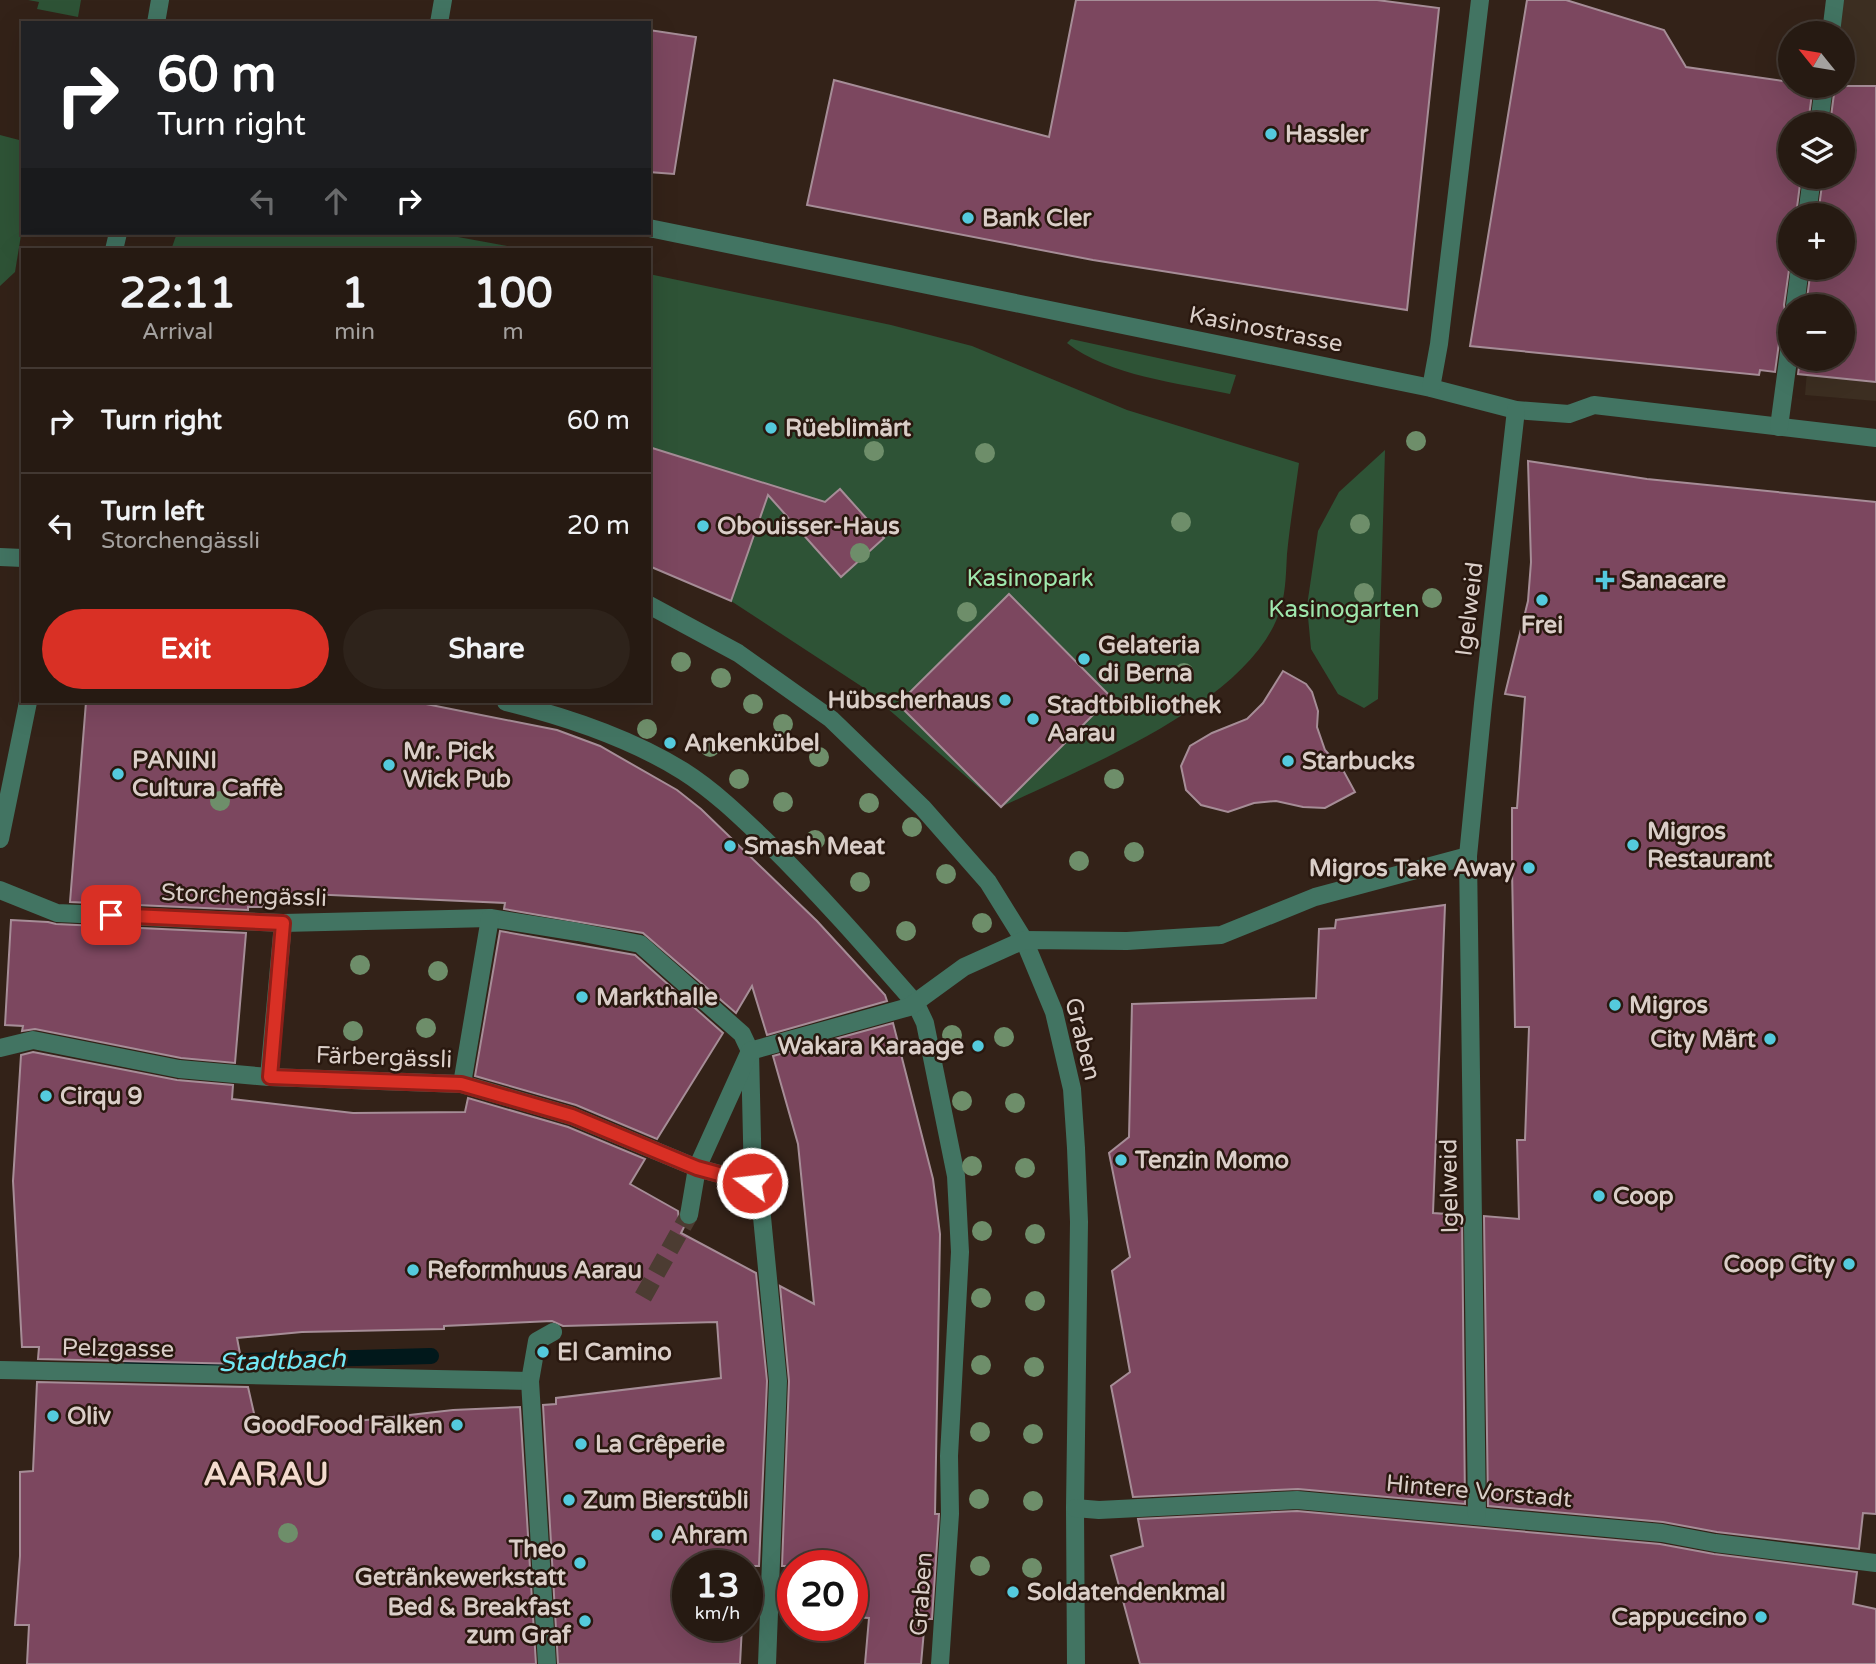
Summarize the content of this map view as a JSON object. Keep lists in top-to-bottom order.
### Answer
{
  "streets": {
    "street": [
      "Kasinostrasse",
      "Igelweid",
      "Storchengässli",
      "Graben",
      "Färbergässli",
      "Pelzgasse",
      "Hintere Vorstadt"
    ]
  },
  "crossings": [
    ["Kasinostrasse", "Igelweid"],
    ["Igelweid", "Hintere Vorstadt"],
    ["Graben", "Hintere Vorstadt"]
  ],
  "districts": ["AARAU"],
  "water": ["Stadtbach"],
  "parks": ["Kasinopark", "Kasinogarten"],
  "places": {
    "other": [
      "Hassler",
      "Bank Cler",
      "Rüeblimärt",
      "Obouisser-Haus",
      "Frei",
      "Gelateria di Berna",
      "Hübscherhaus",
      "Stadtbibliothek Aarau",
      "Ankenkübel",
      "Starbucks",
      "Mr. Pick Wick Pub",
      "PANINI Cultura Caffè",
      "Migros Restaurant",
      "Smash Meat",
      "Migros Take Away",
      "Markthalle",
      "Migros",
      "City Märt",
      "Wakara Karaage",
      "Cirqu 9",
      "Tenzin Momo",
      "Coop",
      "Coop City",
      "Reformhuus Aarau",
      "El Camino",
      "Oliv",
      "GoodFood Falken",
      "La Crêperie",
      "Zum Bierstübli",
      "Ahram",
      "Theo Getränkewerkstatt",
      "Soldatendenkmal",
      "Cappuccino",
      "Bed & Breakfast zum Graf"
    ],
    "health": ["Sanacare"]
  },
  "north": "top left",
  "page": {
    "map_buttons": ["+", "−"],
    "turn": ["60 m", "Turn right"],
    "eta": [
      "22:11",
      "Arrival",
      "1",
      "min",
      "100",
      "m"
    ],
    "list": [
      {
        "name": "Turn right",
        "value": "60 m"
      },
      {
        "name": "Turn left",
        "note": "Storchengässli",
        "value": "20 m"
      }
    ],
    "buttons": ["Exit", "Share"],
    "speed": "13 km/h",
    "limit": "20"
  }
}
